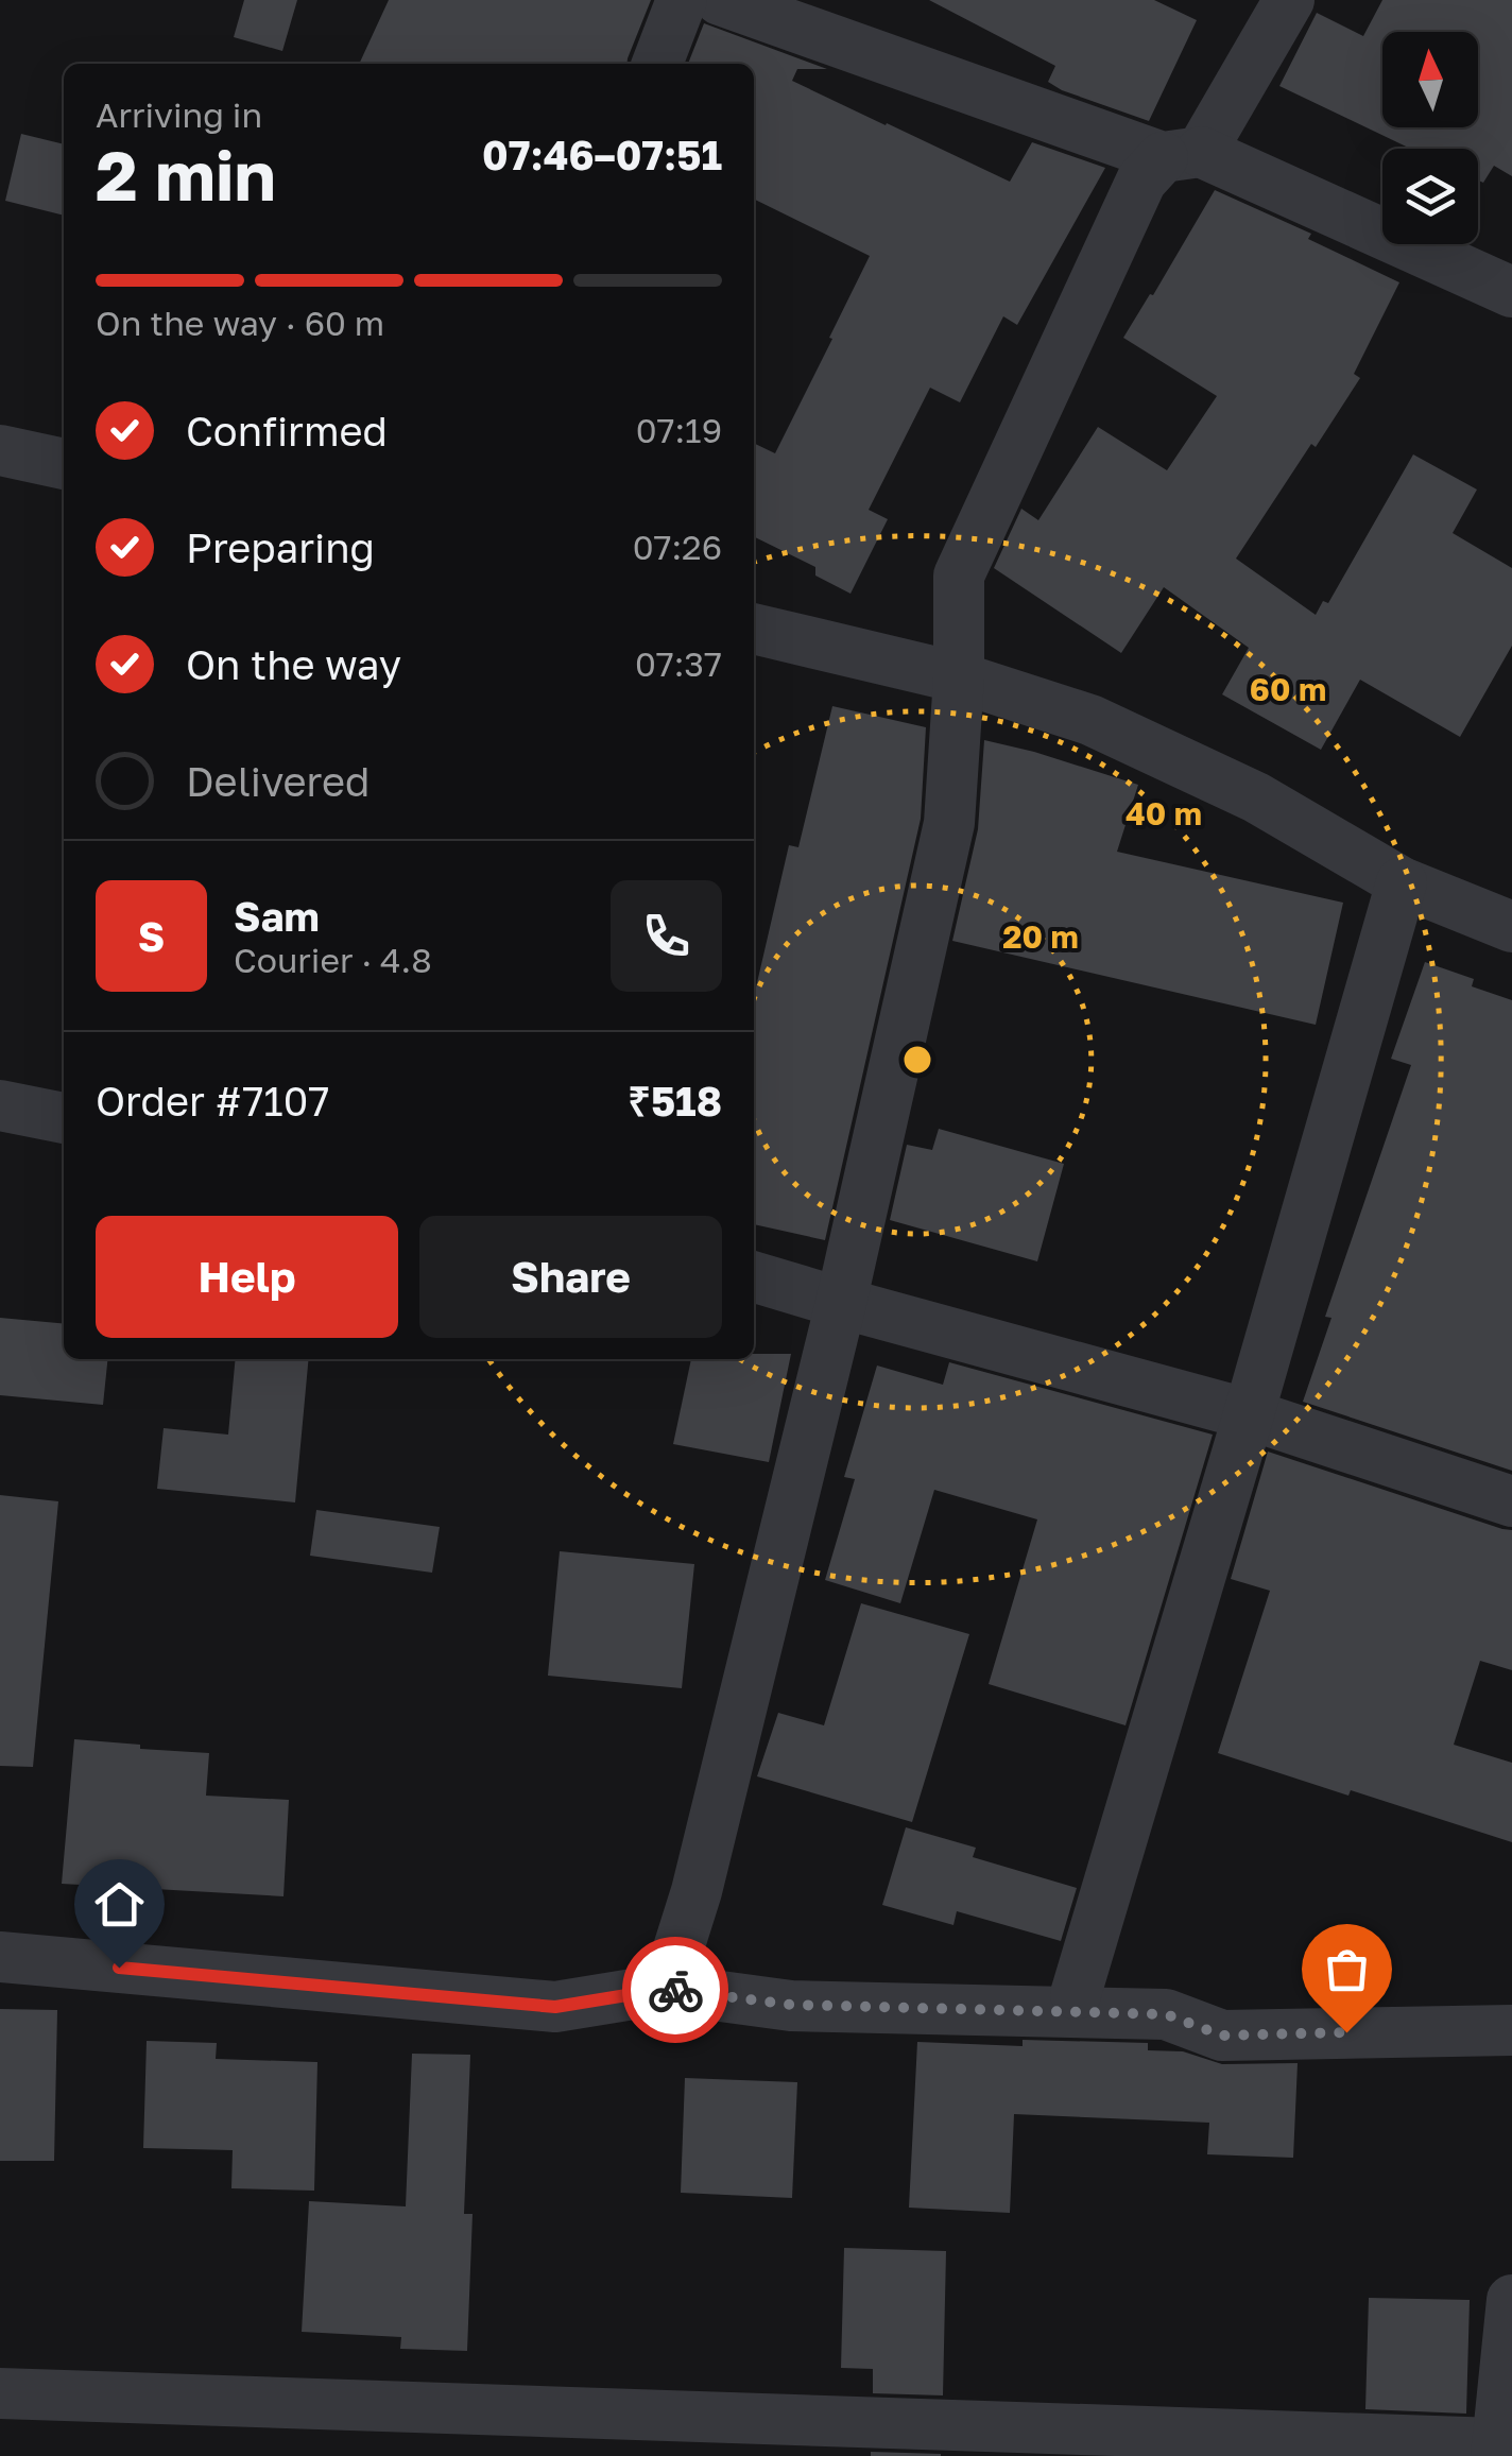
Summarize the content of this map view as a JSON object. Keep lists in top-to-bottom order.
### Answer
{
  "north": "top",
  "page": {
    "heading": ["2 min", "Arriving in", "07:46–07:51"],
    "panel": [
      "Sam",
      "Courier · 4.8",
      "Order #7107",
      "₹518"
    ],
    "bar": "On the way · 60 m",
    "list": [
      ["Confirmed", "07:19"],
      ["Preparing", "07:26"],
      ["On the way", "07:37"],
      "Delivered"
    ],
    "round": "S",
    "buttons": ["Help", "Share"]
  },
  "rings": ["60 m", "40 m", "20 m"]
}
